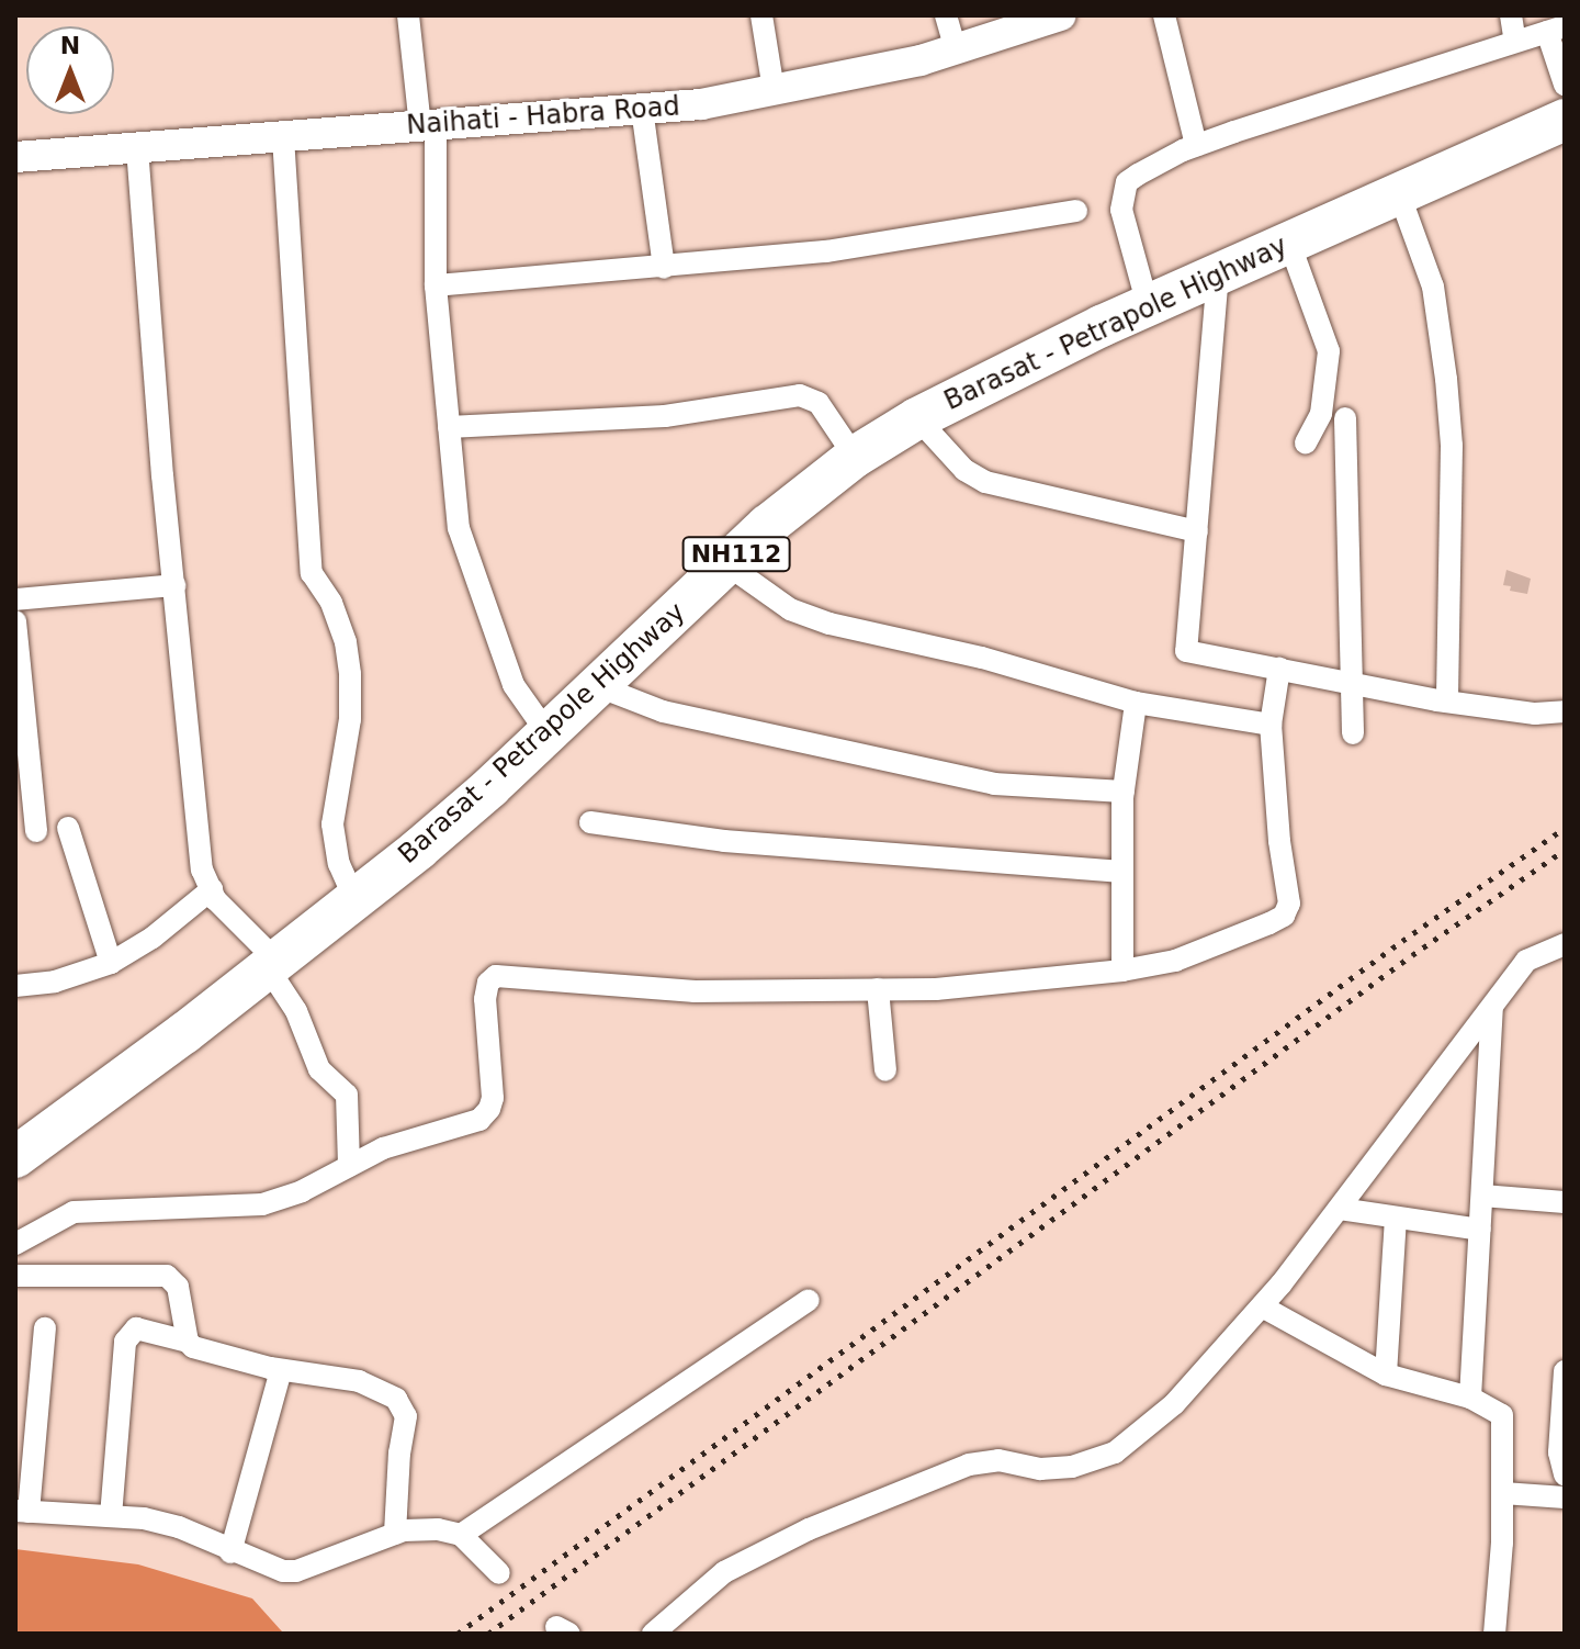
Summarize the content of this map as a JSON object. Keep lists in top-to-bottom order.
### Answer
{
  "streets": {
    "highway": ["Barasat - Petrapole Highway", "NH112"],
    "main road": ["Naihati - Habra Road"]
  },
  "north": "top"
}
